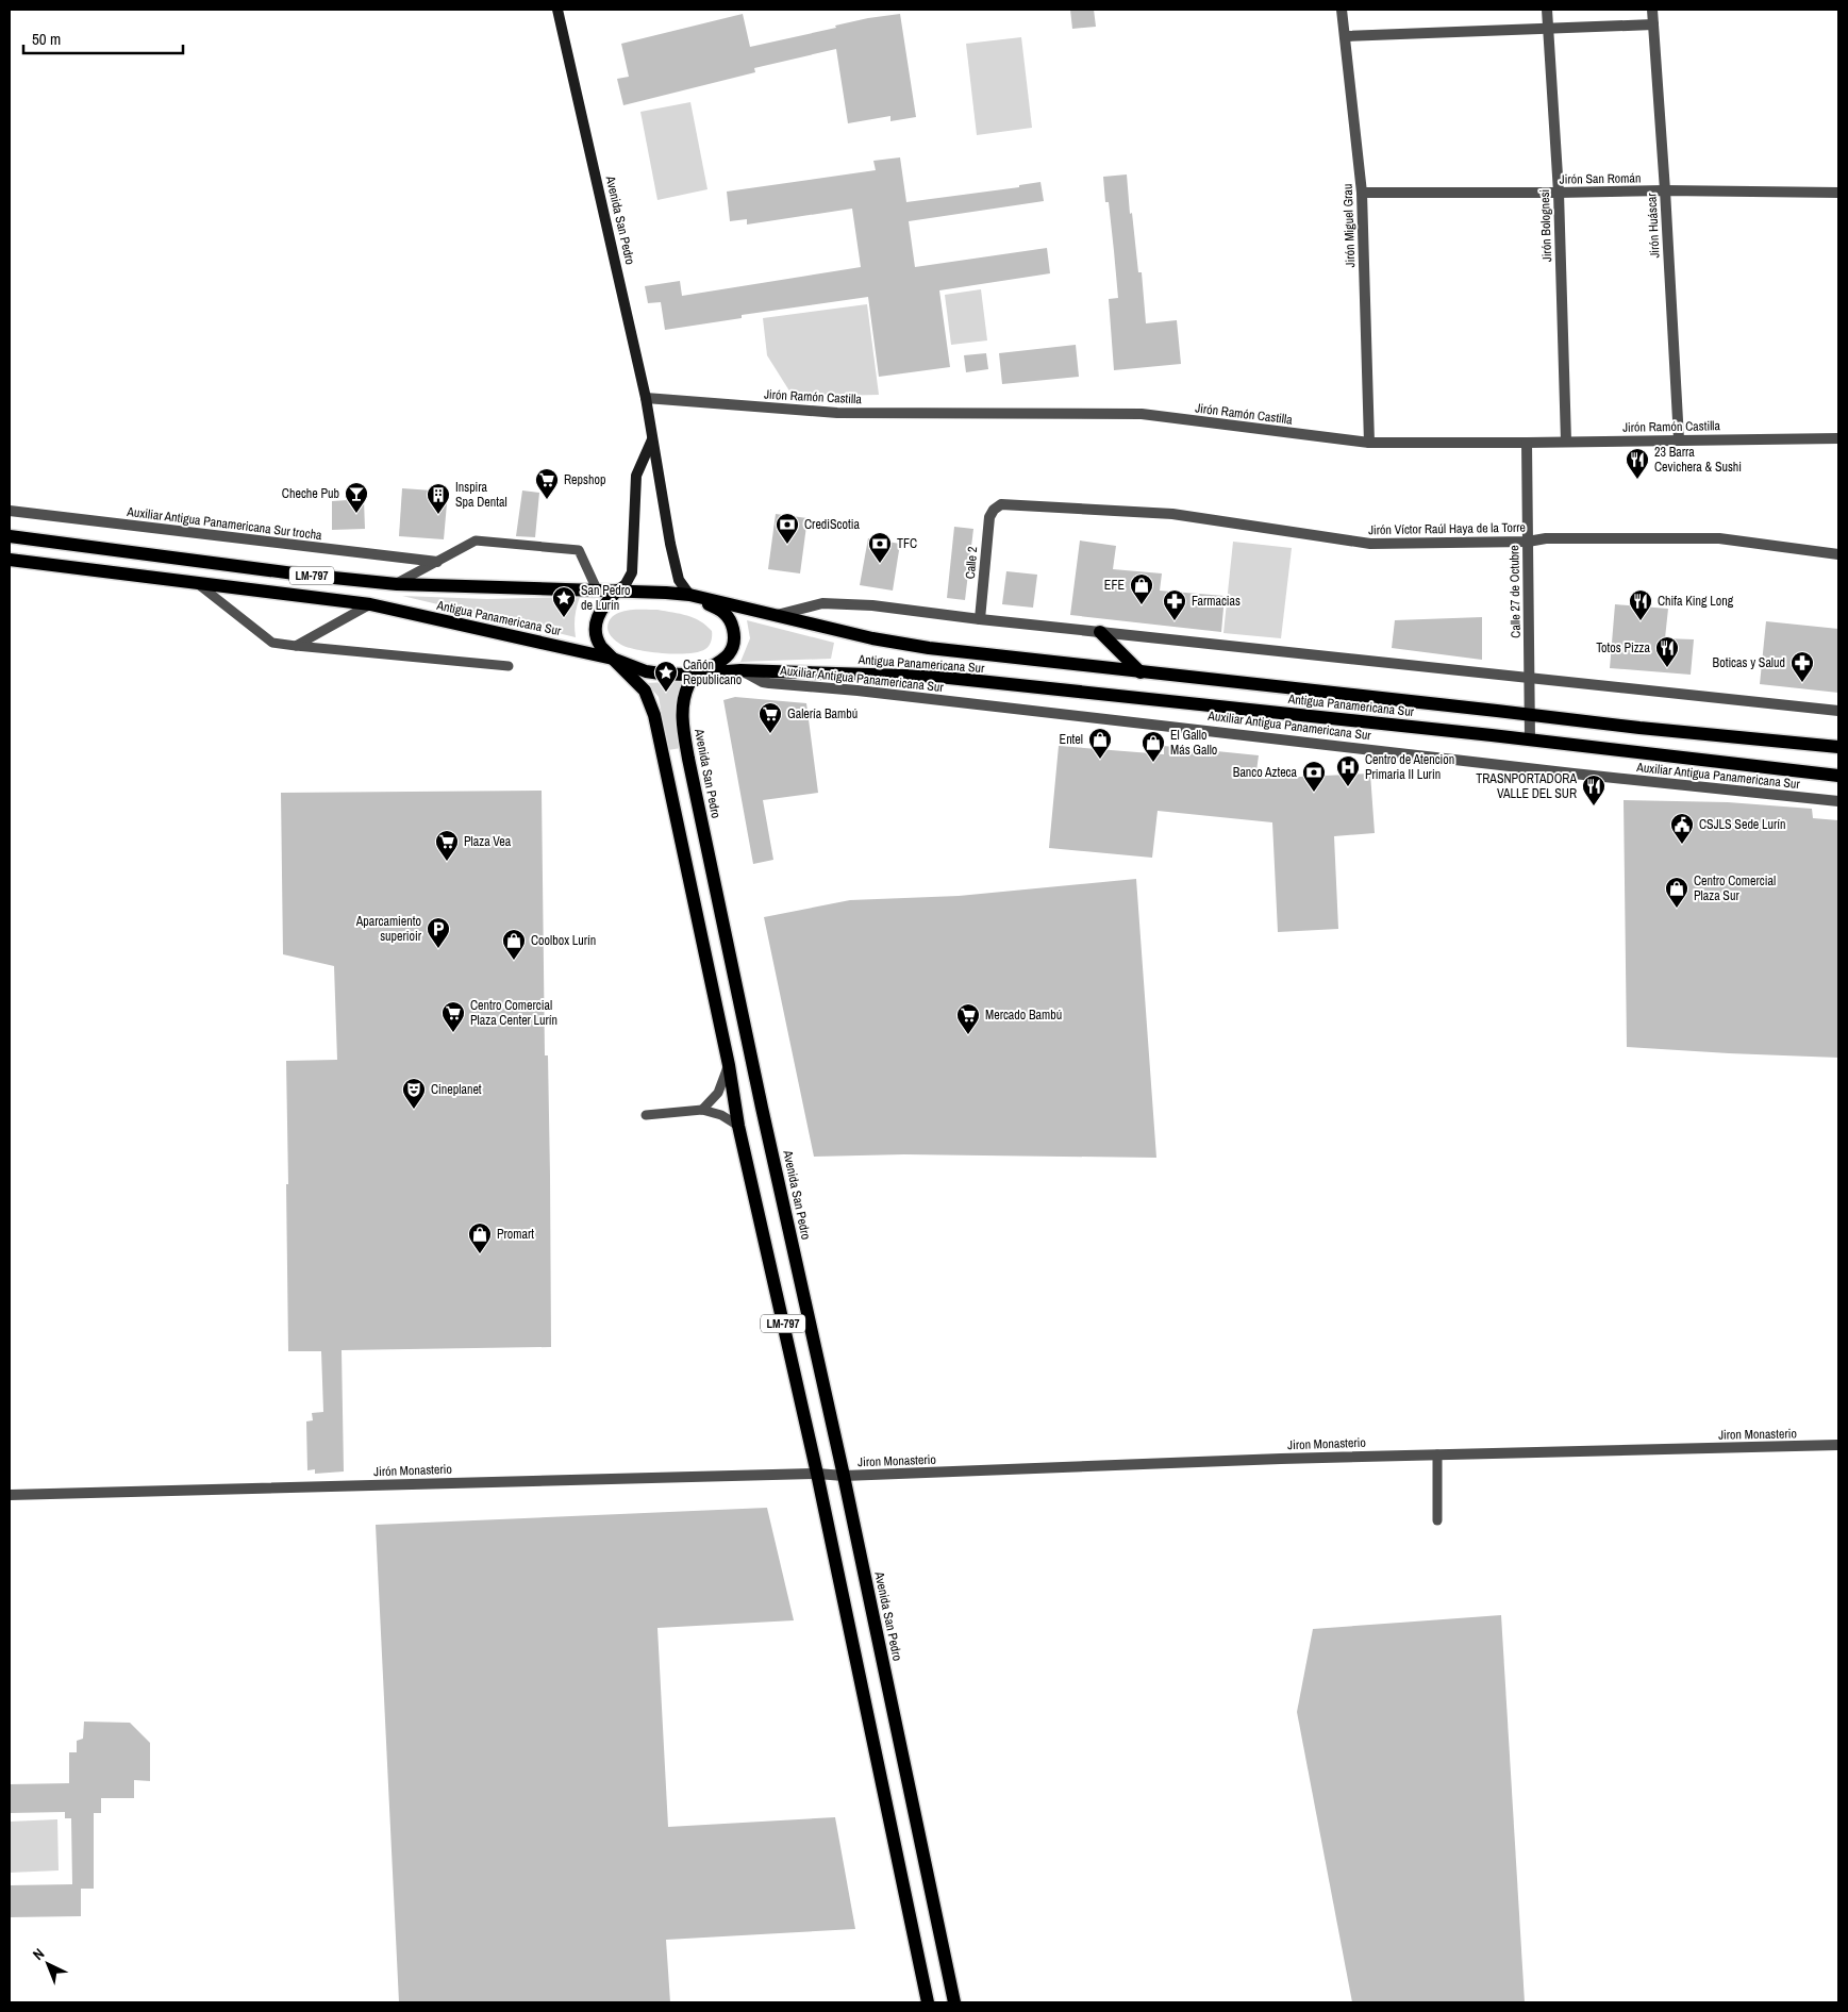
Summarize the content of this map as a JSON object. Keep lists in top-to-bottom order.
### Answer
{
  "streets": {
    "main road": ["Avenida San Pedro", "LM-797", "Antigua Panamericana Sur"],
    "street": [
      "Jirón San Román",
      "Jirón Miguel Grau",
      "Jirón Bolognesi",
      "Jirón Huáscar",
      "Jirón Ramón Castilla",
      "Auxiliar Antigua Panamericana Sur trocha",
      "Jirón Víctor Raúl Haya de la Torre",
      "Calle 2",
      "Calle 27 de Octubre",
      "Auxiliar Antigua Panamericana Sur",
      "Jiron Monasterio",
      "Jirón Monasterio"
    ]
  },
  "crossings": [
    ["Jirón San Román", "Jirón Miguel Grau"],
    ["Jirón San Román", "Jirón Bolognesi"],
    ["Jirón San Román", "Jirón Huáscar"],
    ["Avenida San Pedro", "Jirón Ramón Castilla"],
    ["Avenida San Pedro", "LM-797"],
    ["Avenida San Pedro", "Antigua Panamericana Sur"],
    ["Avenida San Pedro", "Jiron Monasterio"],
    ["Jirón Miguel Grau", "Jirón Ramón Castilla"],
    ["Jirón Bolognesi", "Jirón Ramón Castilla"],
    ["Jirón Huáscar", "Jirón Ramón Castilla"],
    ["Jirón Ramón Castilla", "Calle 27 de Octubre"],
    ["Jirón Víctor Raúl Haya de la Torre", "Calle 2"],
    ["Jirón Víctor Raúl Haya de la Torre", "Calle 27 de Octubre"],
    ["LM-797", "Antigua Panamericana Sur"],
    ["LM-797", "Jiron Monasterio"],
    ["LM-797", "Jirón Monasterio"],
    ["Calle 27 de Octubre", "Antigua Panamericana Sur"],
    ["Antigua Panamericana Sur", "Auxiliar Antigua Panamericana Sur"],
    ["Jiron Monasterio", "Jirón Monasterio"]
  ],
  "places": {
    "restaurant": [
      "23 Barra Cevichera & Sushi",
      "Chifa King Long",
      "Totos Pizza",
      "TRASNPORTADORA VALLE DEL SUR"
    ],
    "supermarket": [
      "Repshop",
      "Galería Bambú",
      "Plaza Vea",
      "Centro Comercial Plaza Center Lurín",
      "Mercado Bambú"
    ],
    "bar": ["Cheche Pub"],
    "building": ["Inspira Spa Dental"],
    "bank": ["CrediScotia", "TFC", "Banco Azteca"],
    "shop": [
      "EFE",
      "Entel",
      "El Gallo Más Gallo",
      "Centro Comercial Plaza Sur",
      "Coolbox Lurín",
      "Promart"
    ],
    "place": ["San Pedro de Lurín", "Cañón Republicano"],
    "pharmacy": ["Farmacias", "Boticas y Salud"],
    "hospital": ["Centro de Atencion Primaria II Lurin"],
    "public building": ["CSJLS Sede Lurín"],
    "parking": ["Aparcamiento superioir"],
    "theatre": ["Cineplanet"]
  },
  "scale_bar": "50 m",
  "north": "top left"
}
